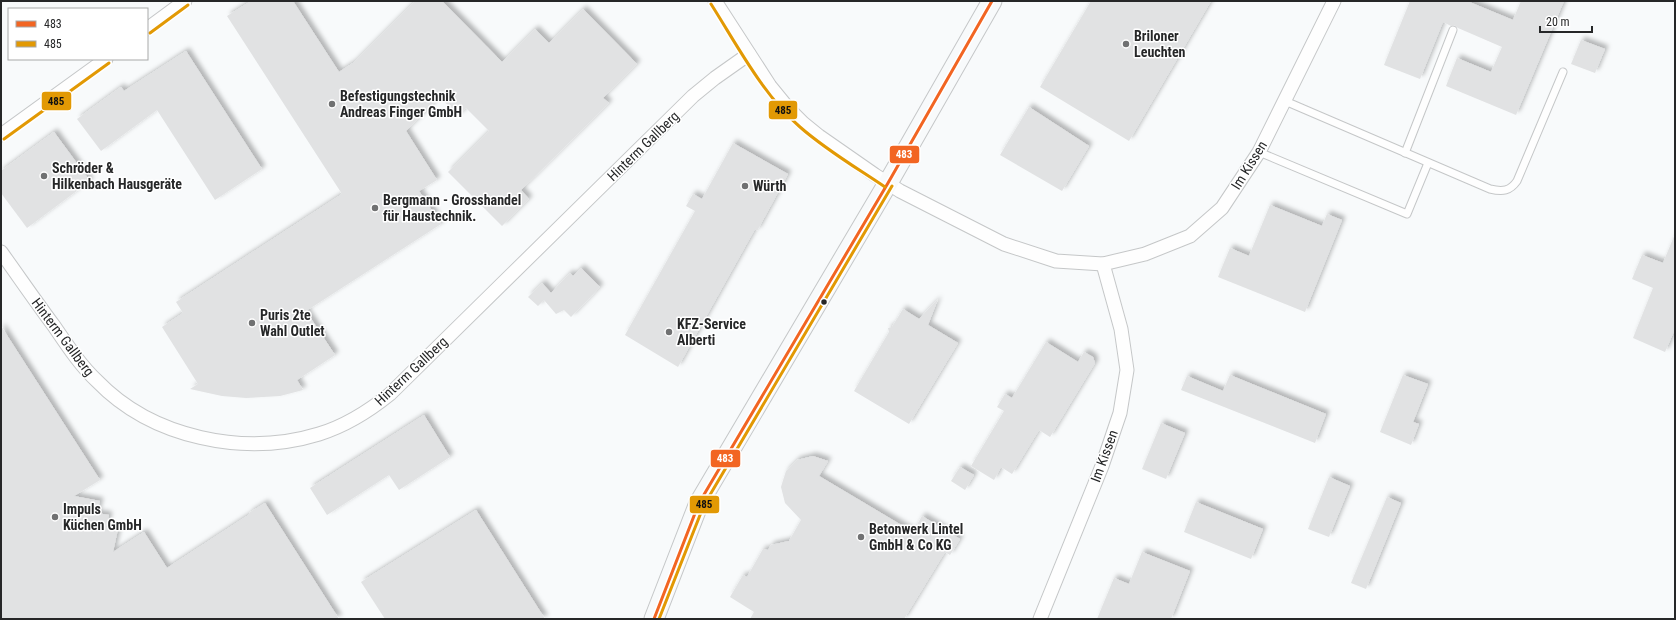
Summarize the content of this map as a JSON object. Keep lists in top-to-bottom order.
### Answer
{
  "streets": {
    "street": ["Hinterm Gallberg", "Im Kissen"]
  },
  "places": [
    "Briloner Leuchten",
    "Befestigungstechnik Andreas Finger GmbH",
    "Schröder & Hilkenbach Hausgeräte",
    "Würth",
    "Bergmann - Grosshandel für Haustechnik.",
    "Puris 2te Wahl Outlet",
    "KFZ-Service Alberti",
    "Impuls Küchen GmbH",
    "Betonwerk Lintel GmbH & Co KG"
  ],
  "lines": ["transit line 483", "transit line 485"],
  "legend": ["483", "485"],
  "scale_bar": "20 m"
}
